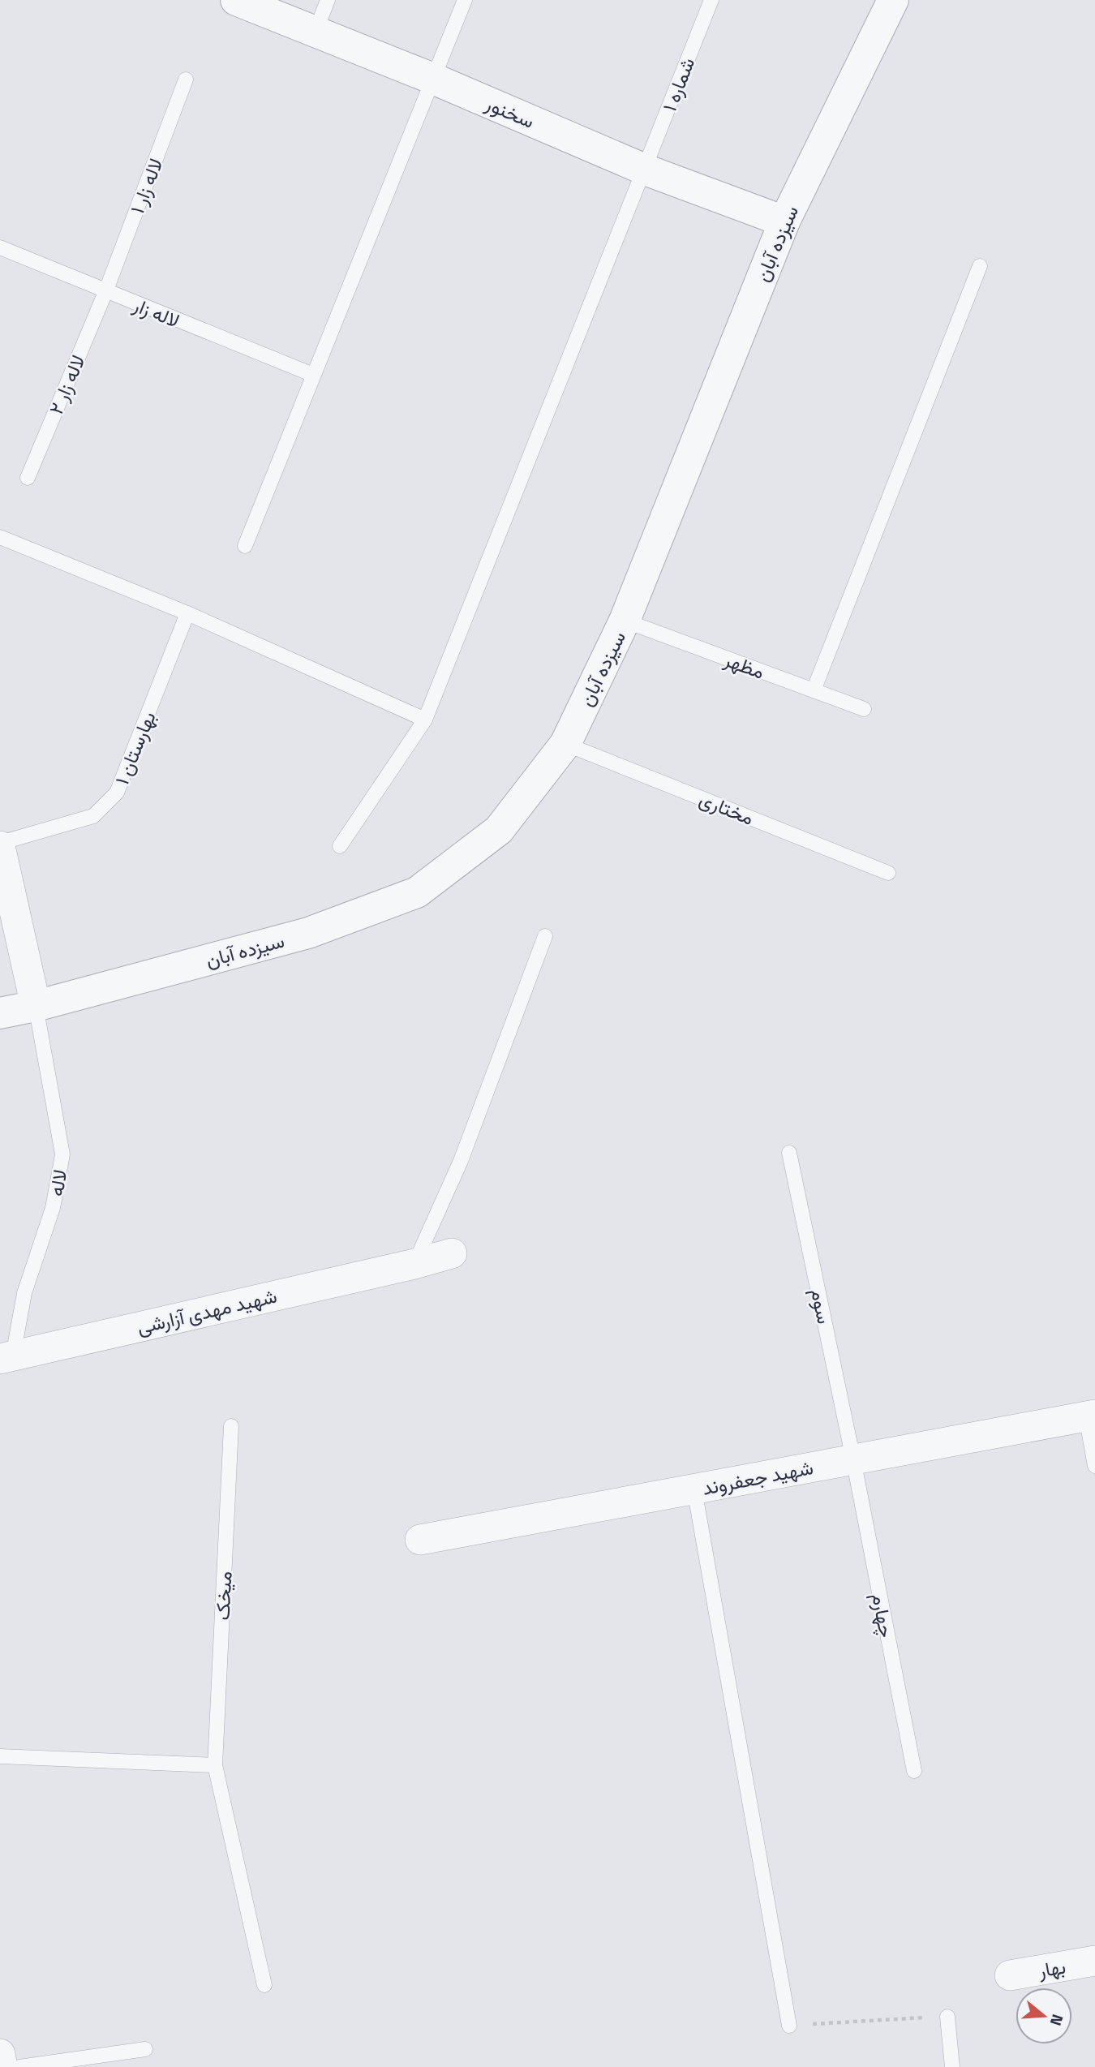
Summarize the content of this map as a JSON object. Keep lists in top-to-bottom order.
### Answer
{
  "streets": {
    "street": [
      "سخنور",
      "سیزده آبان",
      "شهید مهدی آزارشی",
      "شهید جعفروند",
      "بهار"
    ],
    "lane": [
      "شماره ۱",
      "لاله زار ۱",
      "لاله زار",
      "لاله زار ۲",
      "مظهر",
      "بهارستان ۱",
      "مختاری",
      "لاله",
      "سوم",
      "میخک",
      "چهارم"
    ]
  },
  "crossings": [
    ["شماره ۱", "سخنور"],
    ["سخنور", "سیزده آبان"],
    ["لاله زار ۱", "لاله زار"],
    ["لاله زار ۱", "لاله زار ۲"],
    ["سیزده آبان", "مظهر"],
    ["سیزده آبان", "مختاری"],
    ["سیزده آبان", "لاله"],
    ["لاله زار", "لاله زار ۲"],
    ["لاله", "شهید مهدی آزارشی"],
    ["سوم", "شهید جعفروند"],
    ["سوم", "چهارم"],
    ["شهید جعفروند", "چهارم"]
  ],
  "north": "right"
}
